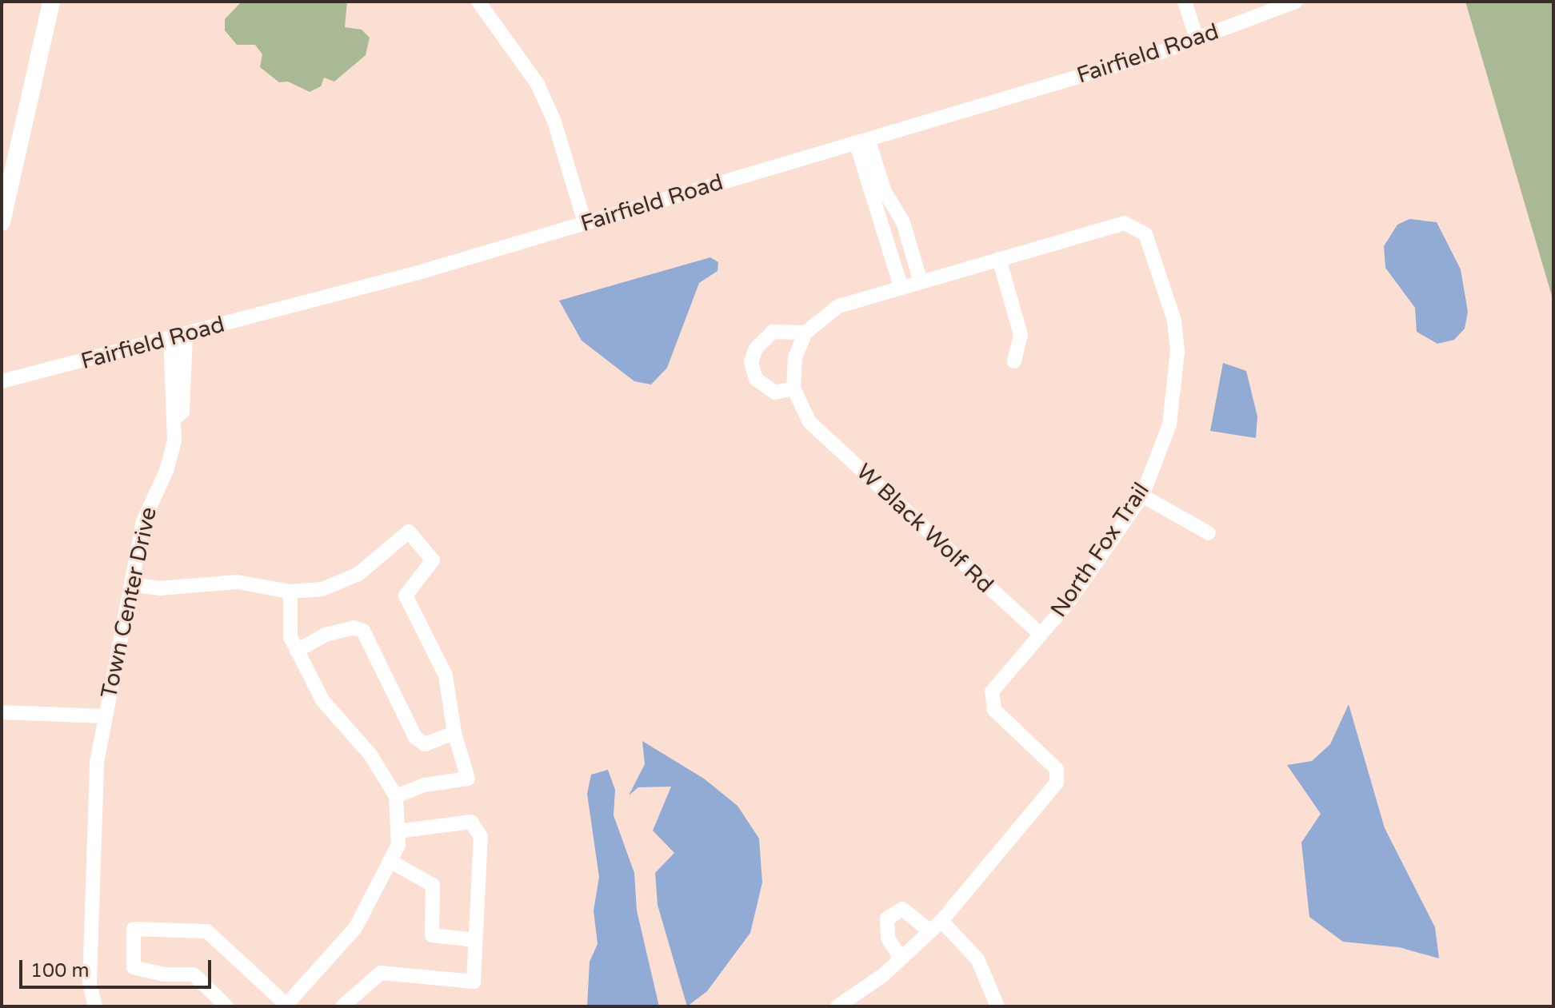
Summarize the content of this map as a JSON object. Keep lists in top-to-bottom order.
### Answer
{
  "streets": {
    "street": [
      "Fairfield Road",
      "W Black Wolf Rd",
      "North Fox Trail",
      "Town Center Drive"
    ]
  },
  "crossings": [
    ["Fairfield Road", "Town Center Drive"],
    ["W Black Wolf Rd", "North Fox Trail"]
  ],
  "scale_bar": "100 m"
}
